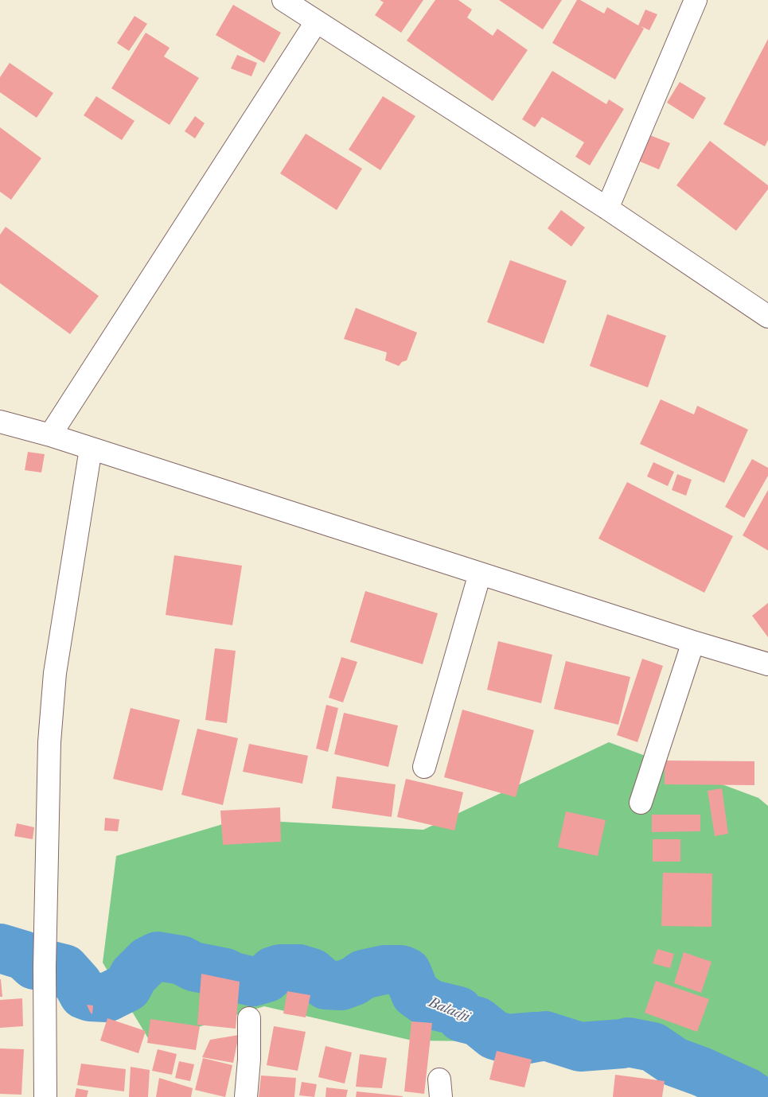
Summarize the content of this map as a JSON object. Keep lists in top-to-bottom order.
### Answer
{
  "water": ["Baladji"]
}
